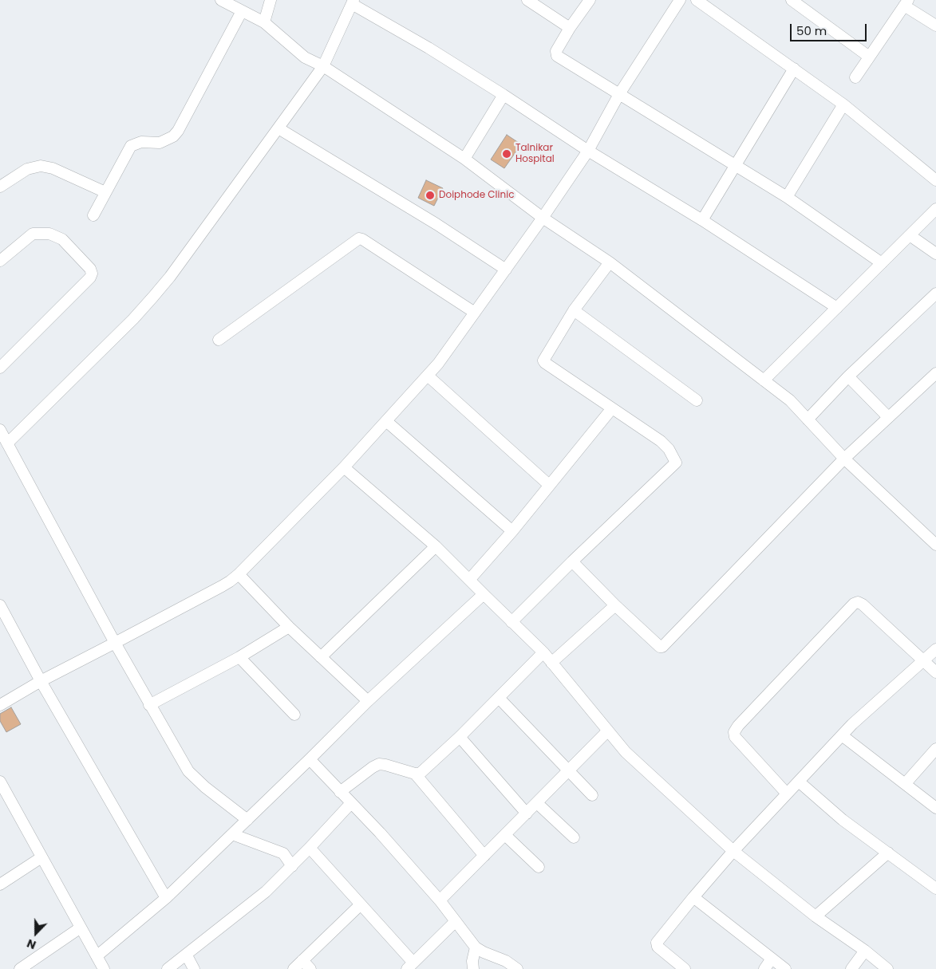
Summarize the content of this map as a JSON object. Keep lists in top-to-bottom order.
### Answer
{
  "places": ["Talnikar Hospital", "Doiphode Clinic"],
  "scale_bar": "50 m",
  "north": "bottom"
}
